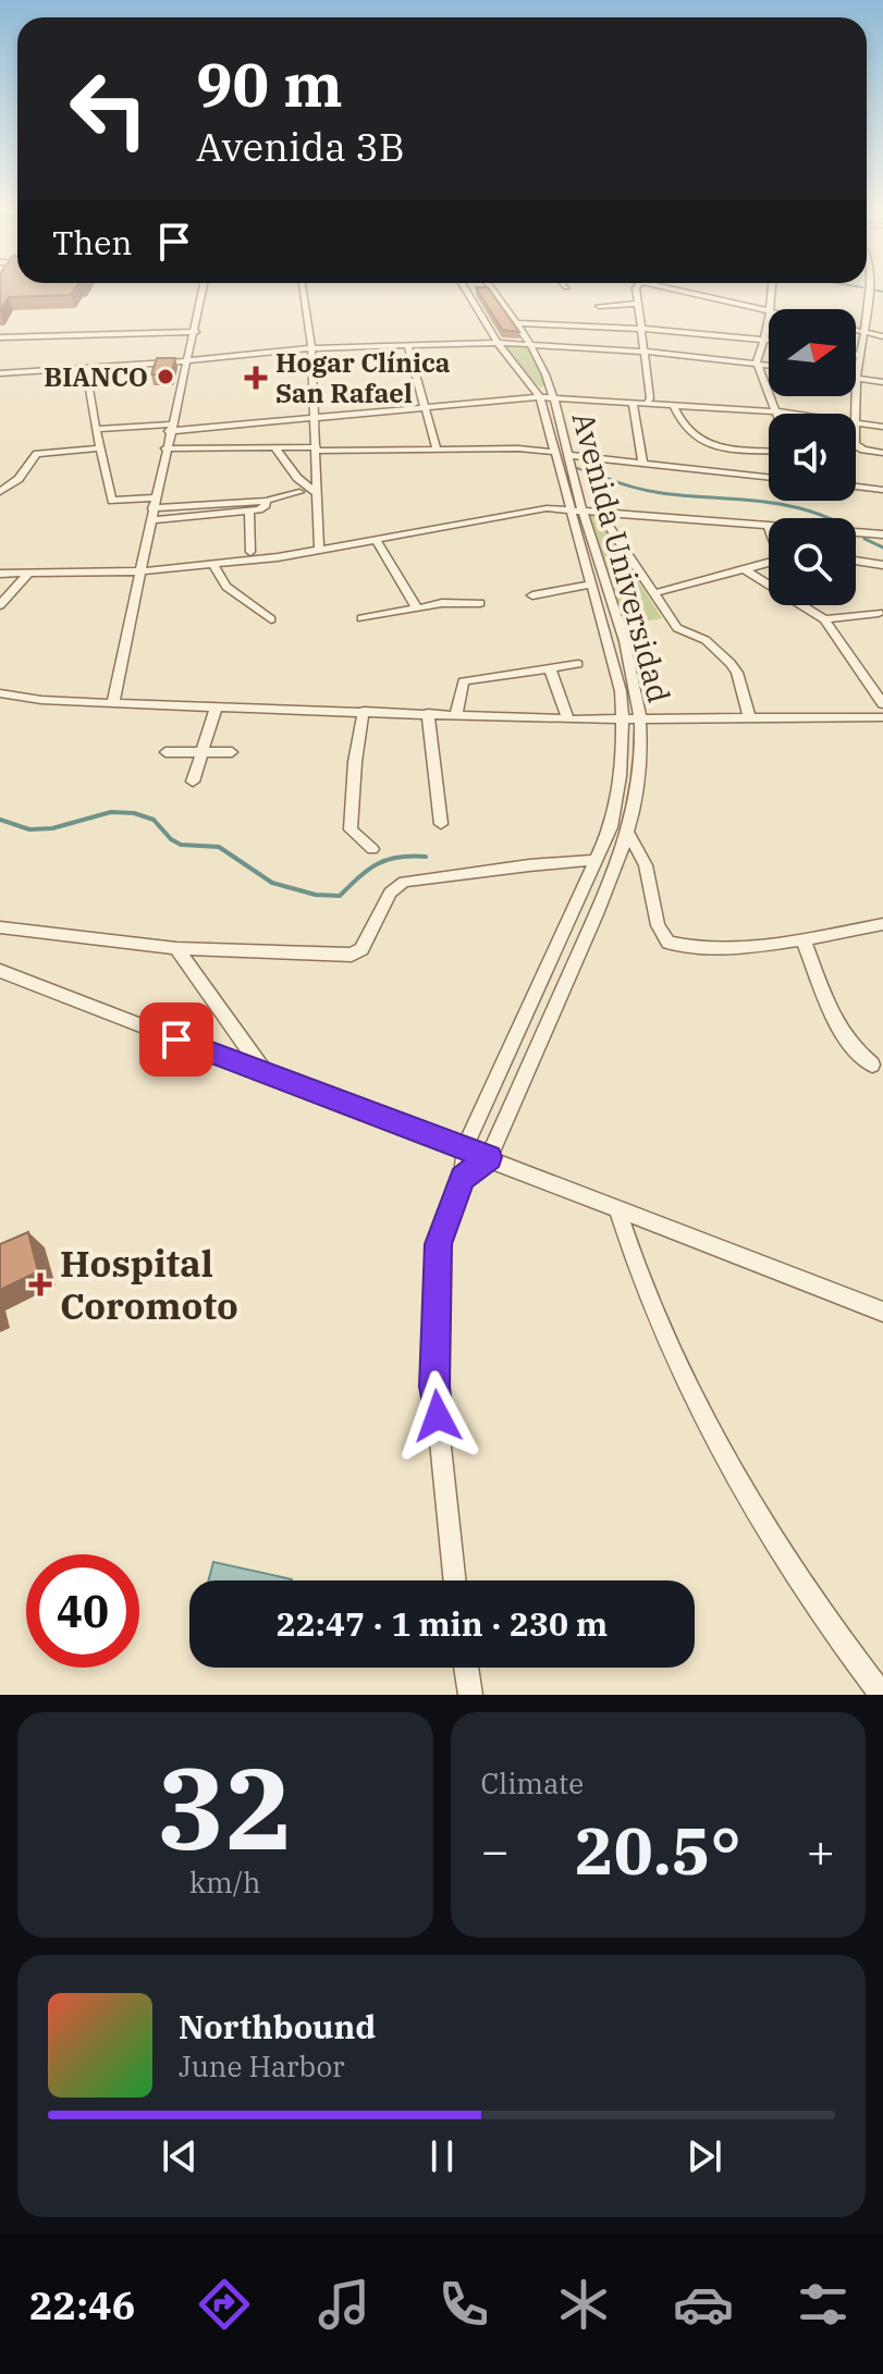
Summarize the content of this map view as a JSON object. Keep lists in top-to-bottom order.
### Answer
{
  "streets": {
    "street": ["Avenida Universidad"]
  },
  "places": {
    "other": ["BIANCO"],
    "health": ["Hogar Clínica San Rafael", "Hospital Coromoto"]
  },
  "north": "right",
  "page": {
    "turn": ["90 m", "Avenida 3B"],
    "then": "Then",
    "limit": "40",
    "trip": "22:47 · 1 min · 230 m",
    "tile": [
      ["32", "km/h"],
      "Climate"
    ],
    "heat": ["−", "20.5°", "+"],
    "song": ["Northbound", "June Harbor"],
    "tabs": "22:46"
  }
}
